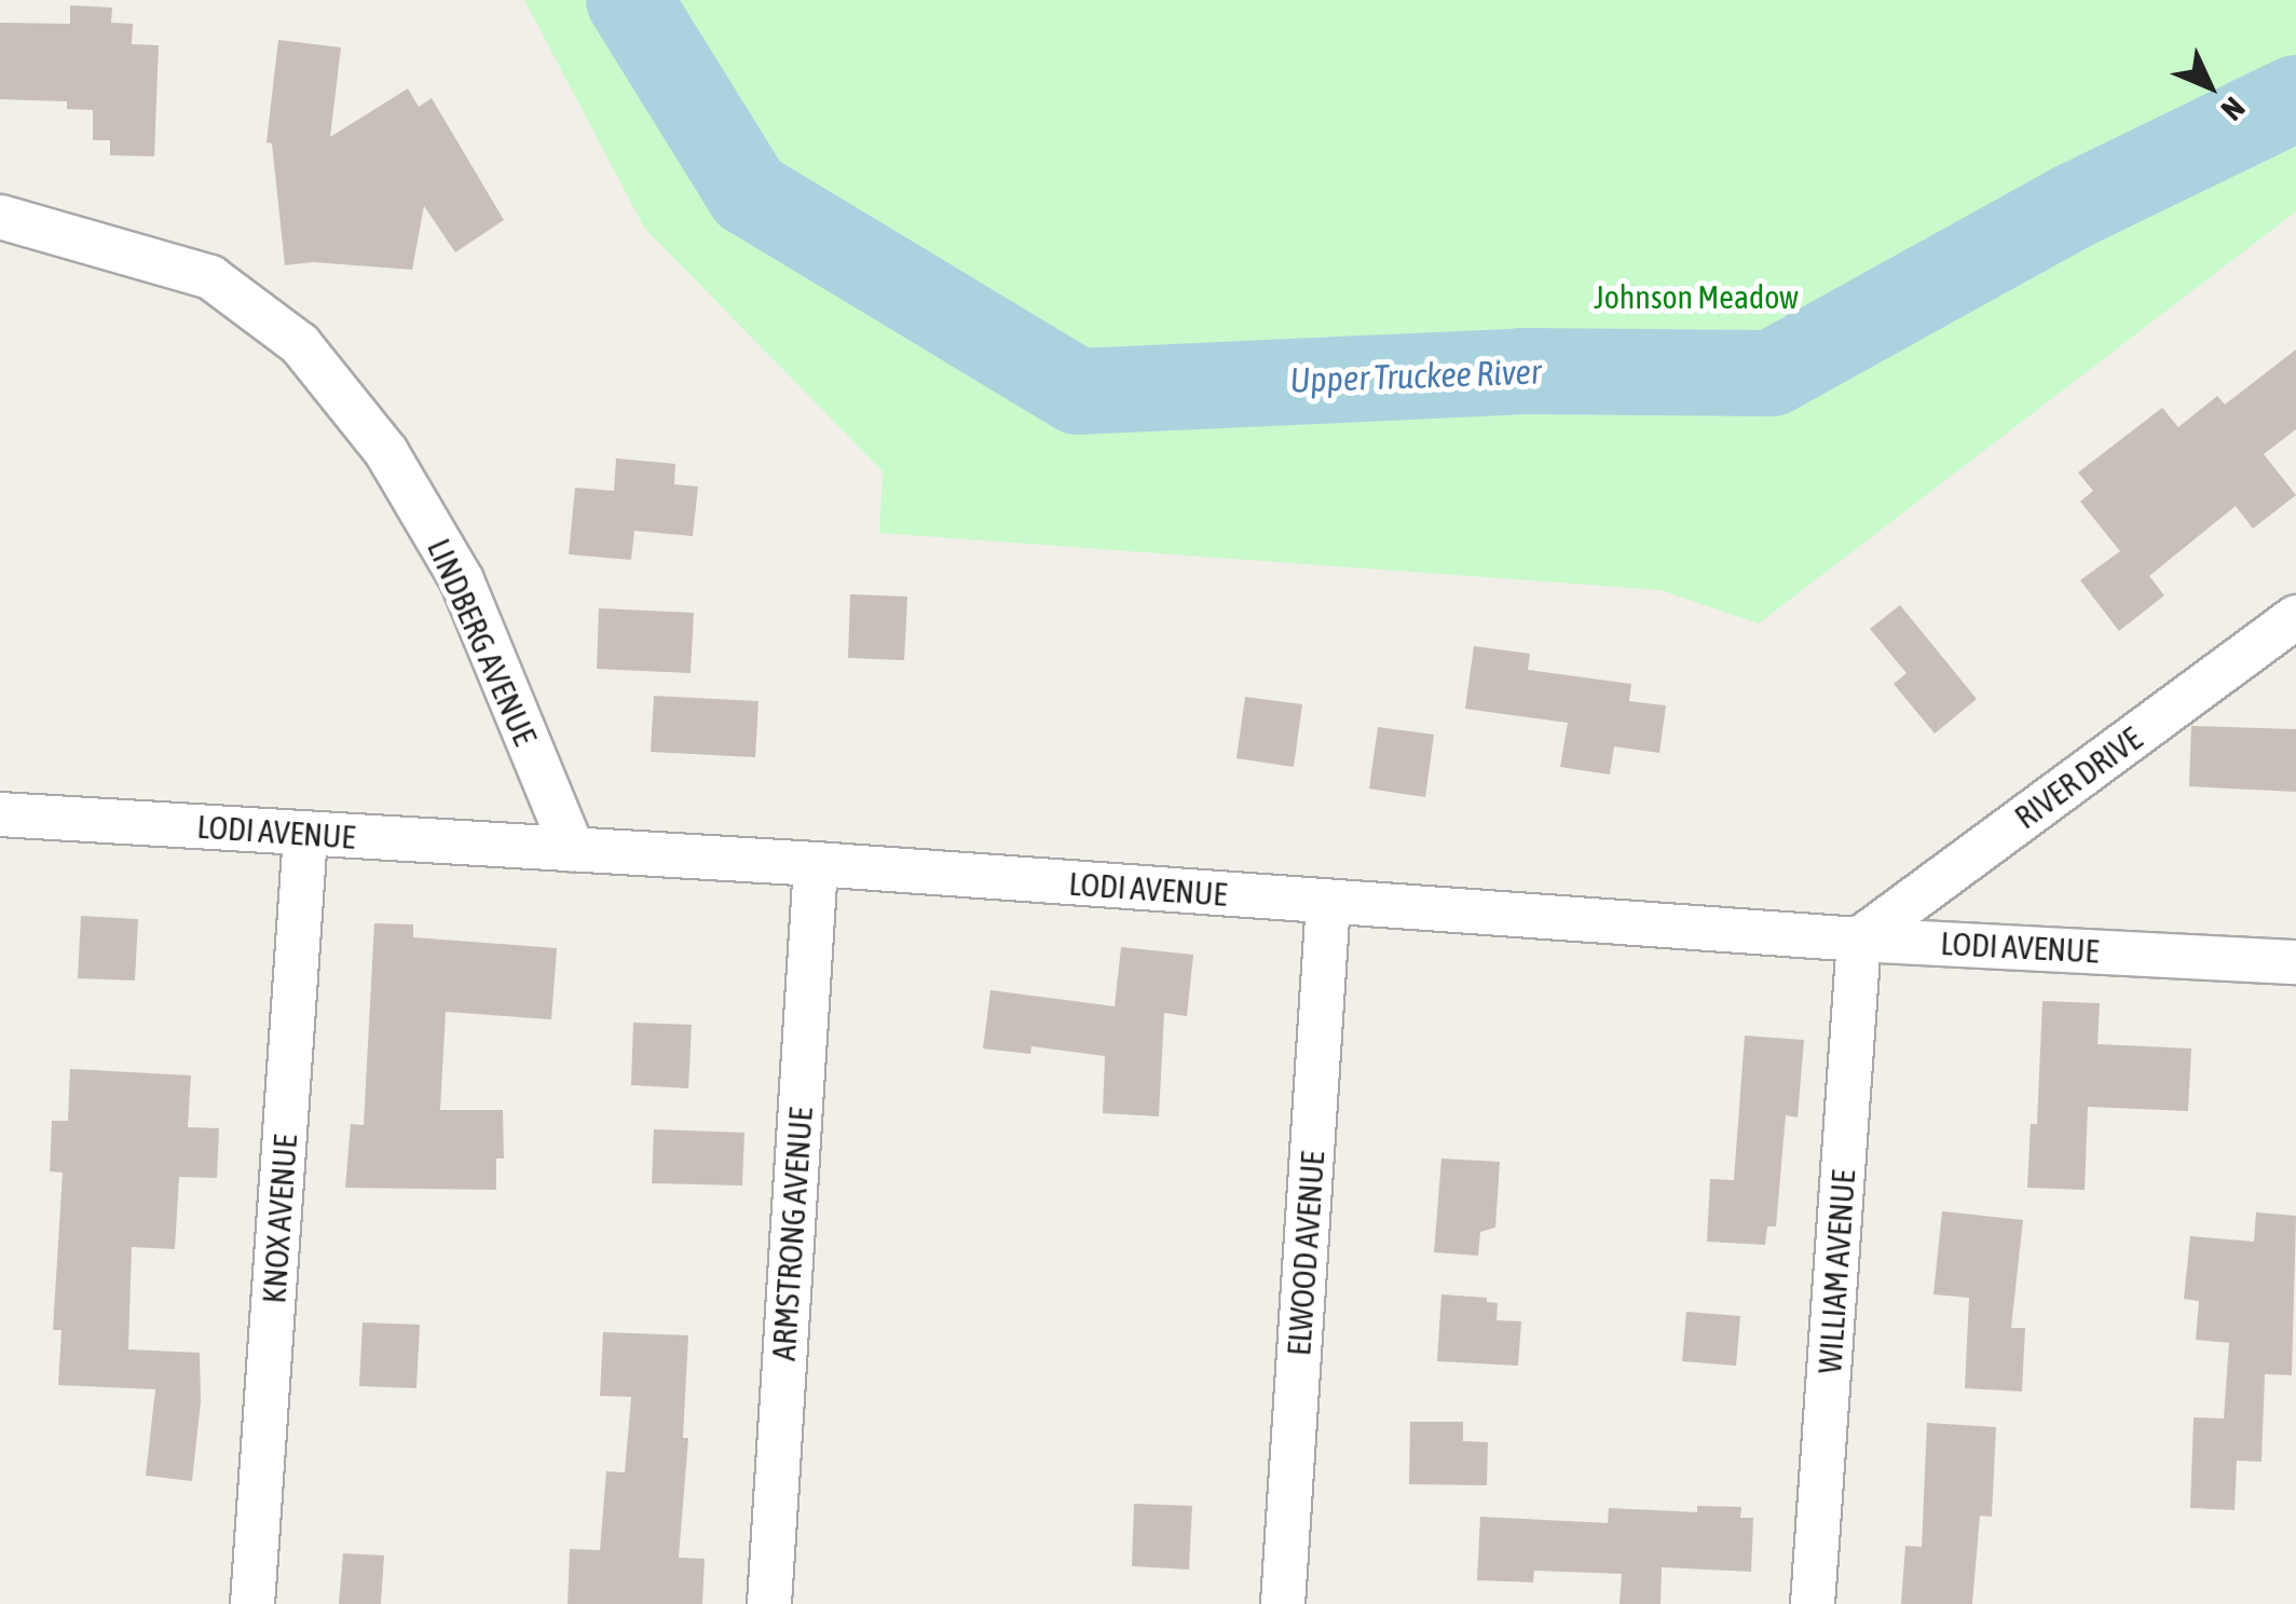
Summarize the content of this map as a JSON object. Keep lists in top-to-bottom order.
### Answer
{
  "streets": {
    "street": [
      "LINDBERG AVENUE",
      "RIVER DRIVE",
      "LODI AVENUE",
      "KNOX AVENUE",
      "ARMSTRONG AVENUE",
      "ELWOOD AVENUE",
      "WILLIAM AVENUE"
    ]
  },
  "crossings": [
    ["LINDBERG AVENUE", "LODI AVENUE"],
    ["RIVER DRIVE", "LODI AVENUE"],
    ["RIVER DRIVE", "WILLIAM AVENUE"],
    ["LODI AVENUE", "KNOX AVENUE"],
    ["LODI AVENUE", "ARMSTRONG AVENUE"],
    ["LODI AVENUE", "ELWOOD AVENUE"],
    ["LODI AVENUE", "WILLIAM AVENUE"]
  ],
  "water": ["Upper Truckee River"],
  "parks": ["Johnson Meadow"],
  "north": "bottom right"
}
